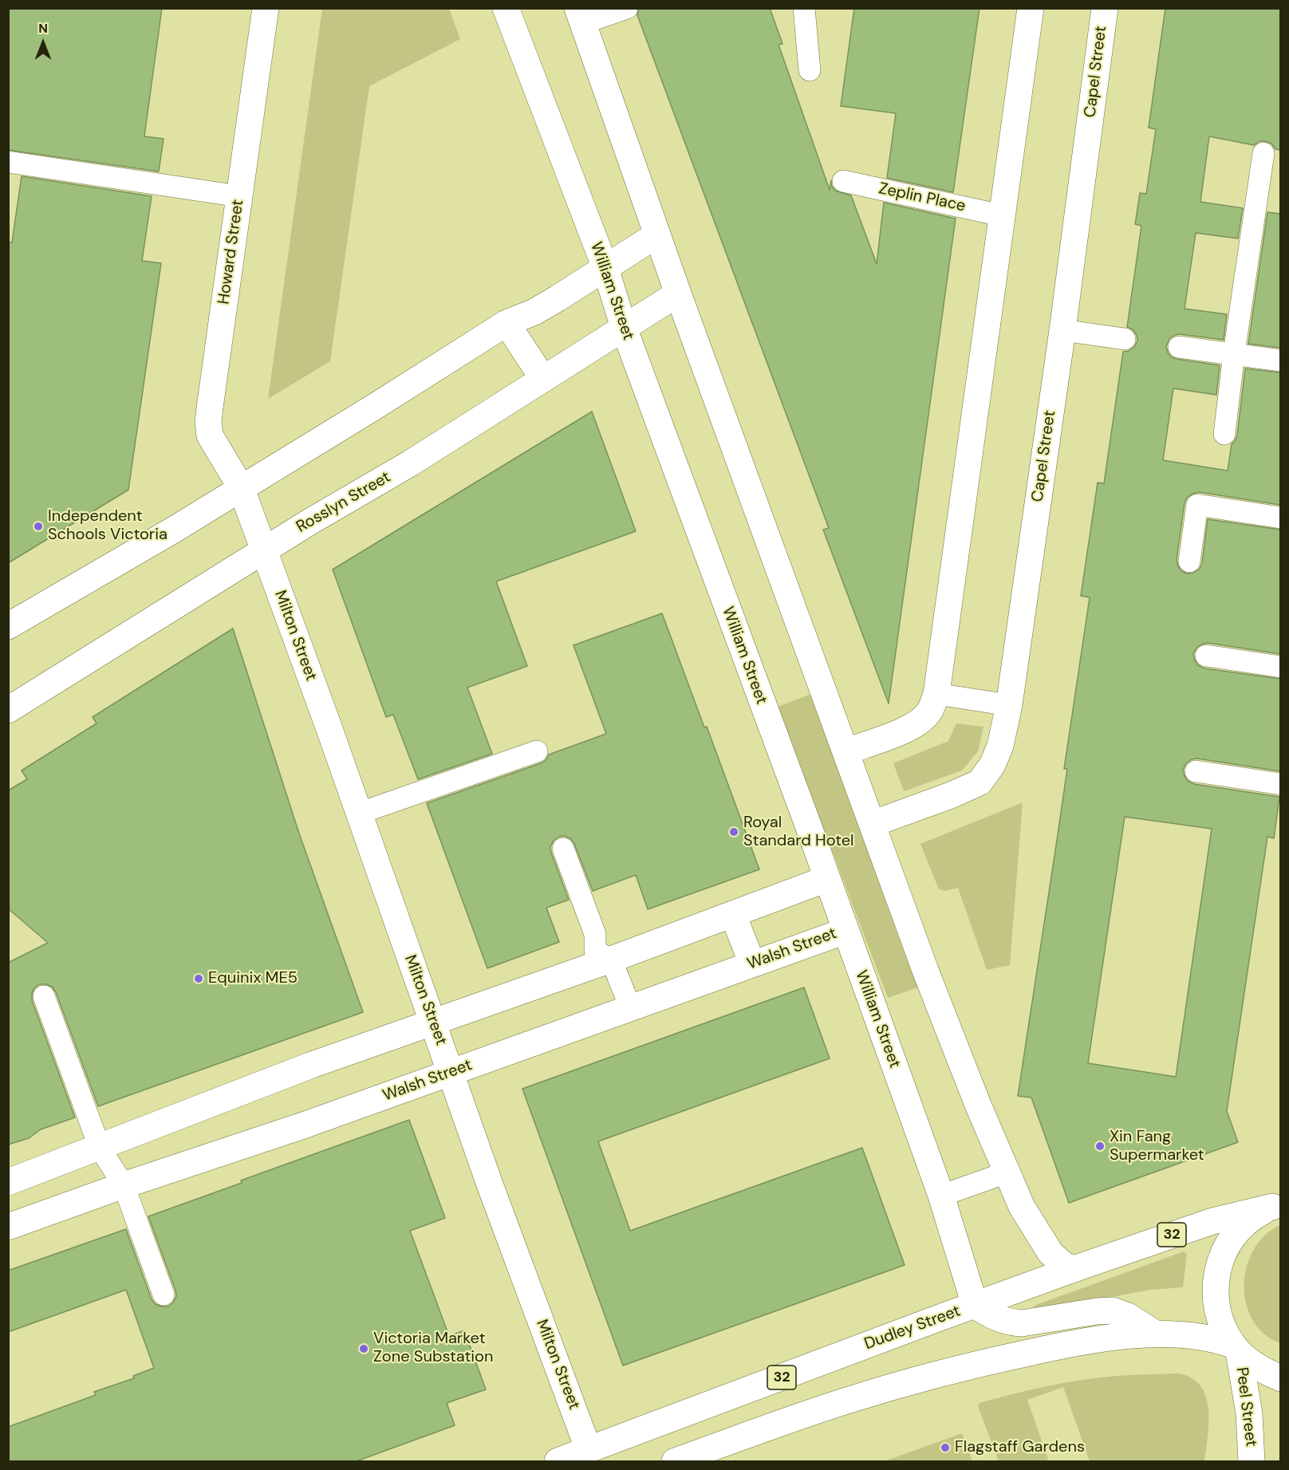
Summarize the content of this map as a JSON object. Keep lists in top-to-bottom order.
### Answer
{
  "streets": {
    "street": [
      "Capel Street",
      "Howard Street",
      "William Street",
      "Rosslyn Street",
      "Milton Street",
      "Walsh Street",
      "32",
      "Dudley Street",
      "Peel Street"
    ],
    "lane": ["Zeplin Place"]
  },
  "crossings": [
    ["Howard Street", "Rosslyn Street"],
    ["Howard Street", "Milton Street"],
    ["William Street", "Rosslyn Street"],
    ["William Street", "Walsh Street"],
    ["William Street", "Dudley Street"],
    ["Rosslyn Street", "Milton Street"],
    ["Milton Street", "Walsh Street"],
    ["Milton Street", "Dudley Street"],
    ["32", "Dudley Street"],
    ["32", "Peel Street"]
  ],
  "places": [
    "Independent Schools Victoria",
    "Royal Standard Hotel",
    "Equinix ME5",
    "Xin Fang Supermarket",
    "Victoria Market Zone Substation",
    "Flagstaff Gardens"
  ],
  "north": "top"
}
